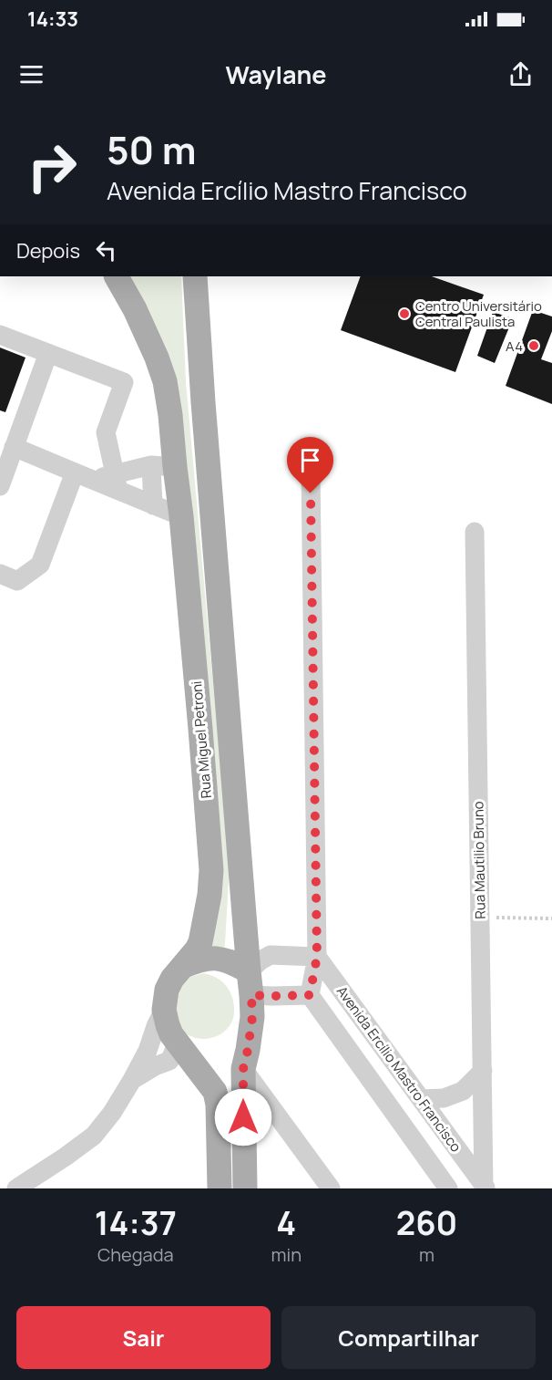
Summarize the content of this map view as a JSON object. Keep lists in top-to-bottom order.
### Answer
{
  "streets": {
    "main road": ["Rua Miguel Petroni"],
    "street": ["Rua Mautilio Bruno", "Avenida Ercílio Mastro Francisco"]
  },
  "crossings": [
    ["Rua Mautilio Bruno", "Avenida Ercílio Mastro Francisco"]
  ],
  "places": ["Centro Universitário Central Paulista", "A4"],
  "page": {
    "status": "14:33",
    "header": "Waylane",
    "turn": ["50 m", "Avenida Ercílio Mastro Francisco"],
    "then": "Depois",
    "eta": [
      "14:37",
      "Chegada",
      "4",
      "min",
      "260",
      "m"
    ],
    "buttons": ["Sair", "Compartilhar"]
  }
}
